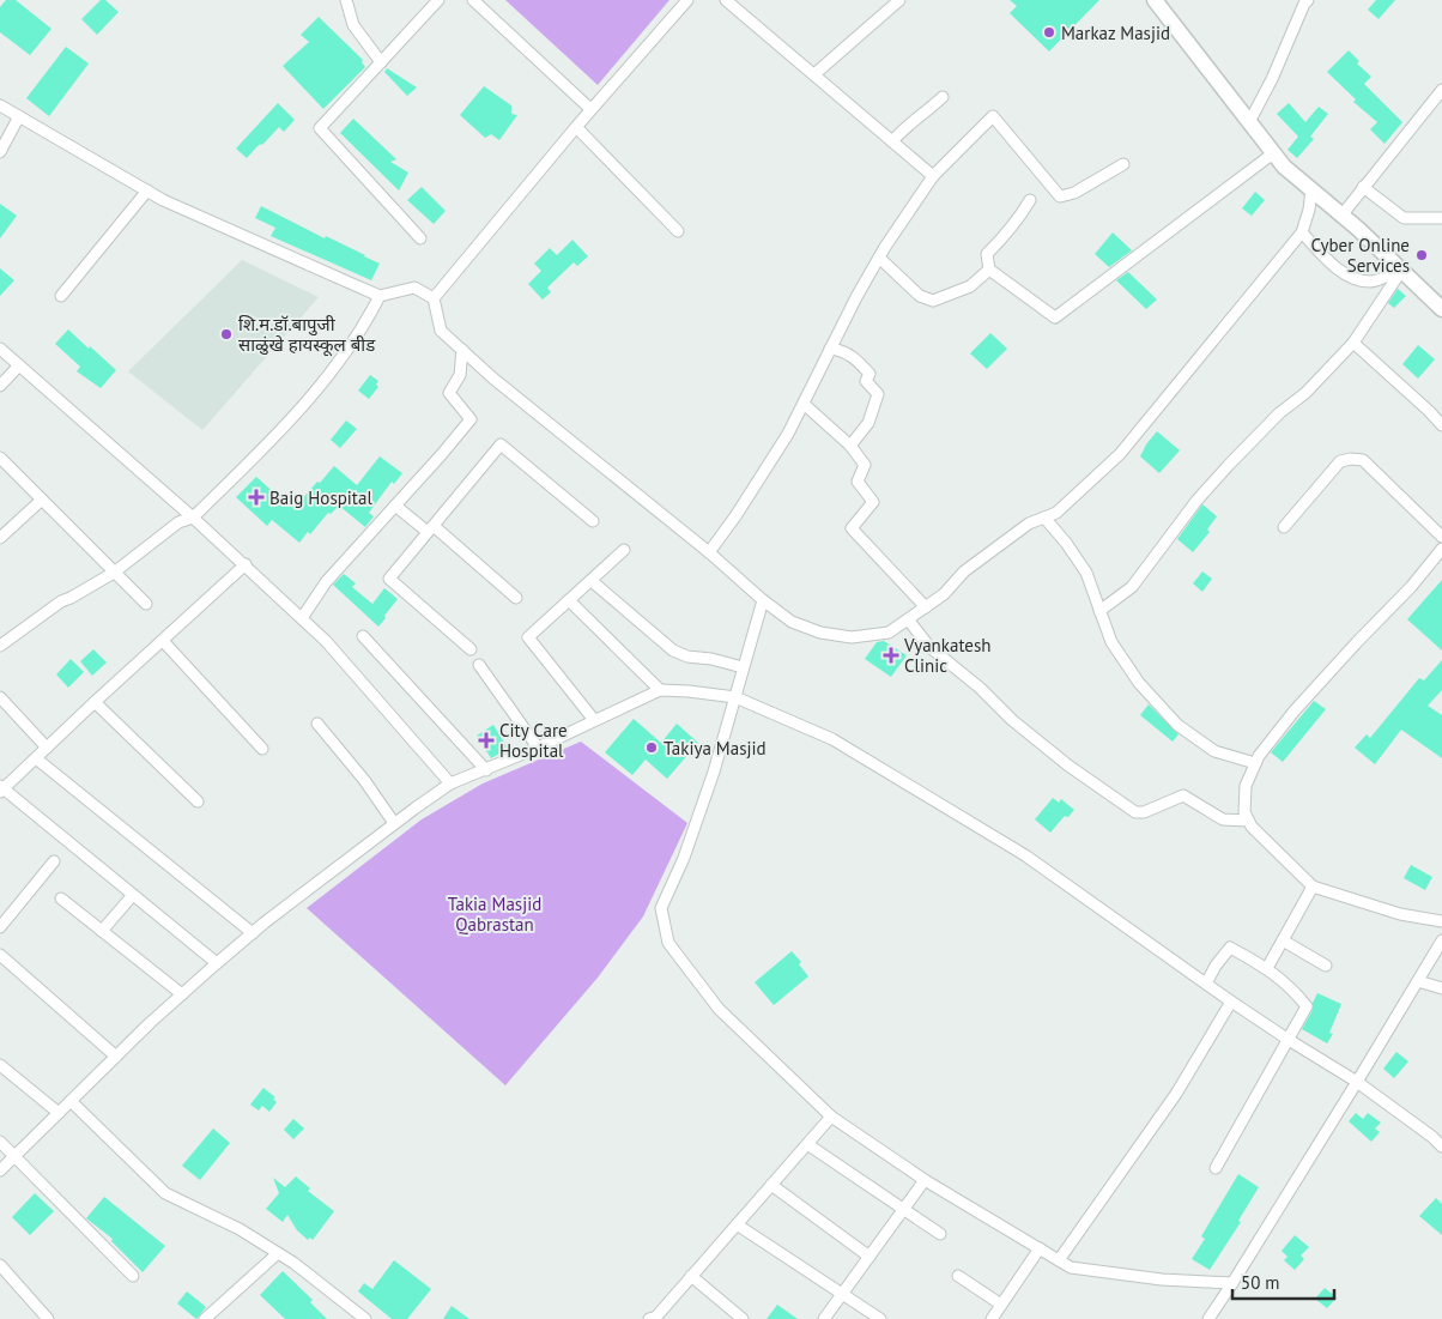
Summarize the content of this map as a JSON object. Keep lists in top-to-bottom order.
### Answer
{
  "parks": ["Takia Masjid Qabrastan"],
  "places": {
    "other": [
      "Markaz Masjid",
      "Cyber Online Services",
      "शि.म.डॉ.बापुजी साळुंखे हायस्कूल बीड",
      "Takiya Masjid"
    ],
    "health": ["Baig Hospital", "Vyankatesh Clinic", "City Care Hospital"]
  },
  "scale_bar": "50 m"
}
